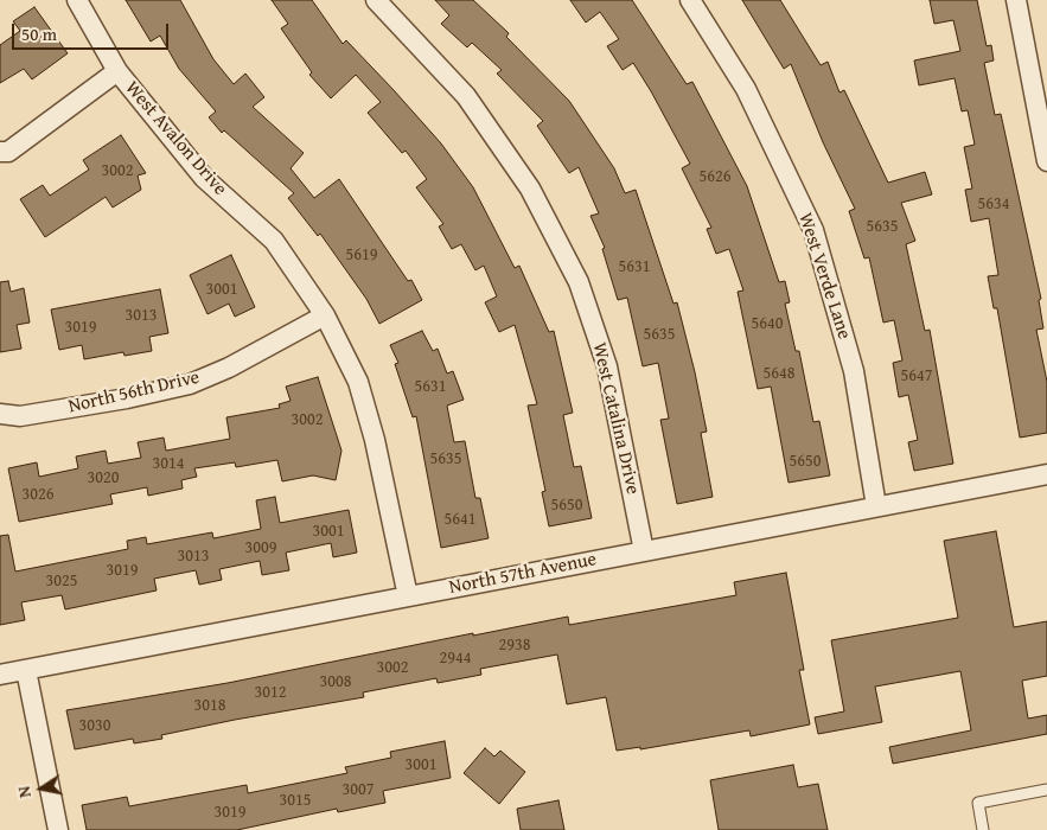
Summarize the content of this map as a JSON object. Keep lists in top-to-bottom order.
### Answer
{
  "streets": {
    "street": [
      "West Avalon Drive",
      "West Verde Lane",
      "North 56th Drive",
      "West Catalina Drive",
      "North 57th Avenue"
    ]
  },
  "crossings": [
    ["West Avalon Drive", "North 56th Drive"],
    ["West Avalon Drive", "North 57th Avenue"],
    ["West Verde Lane", "North 57th Avenue"],
    ["West Catalina Drive", "North 57th Avenue"]
  ],
  "house_numbers": [
    "3002",
    "5626",
    "5634",
    "5635",
    "5619",
    "5631",
    "3001",
    "3013",
    "5640",
    "3019",
    "5635",
    "5648",
    "5647",
    "5631",
    "3002",
    "5635",
    "5650",
    "3014",
    "3020",
    "3026",
    "5650",
    "5641",
    "3001",
    "3009",
    "3013",
    "3019",
    "3025",
    "2938",
    "2944",
    "3002",
    "3008",
    "3012",
    "3018",
    "3030",
    "3001",
    "3007",
    "3015",
    "3019"
  ],
  "scale_bar": "50 m",
  "north": "left"
}
